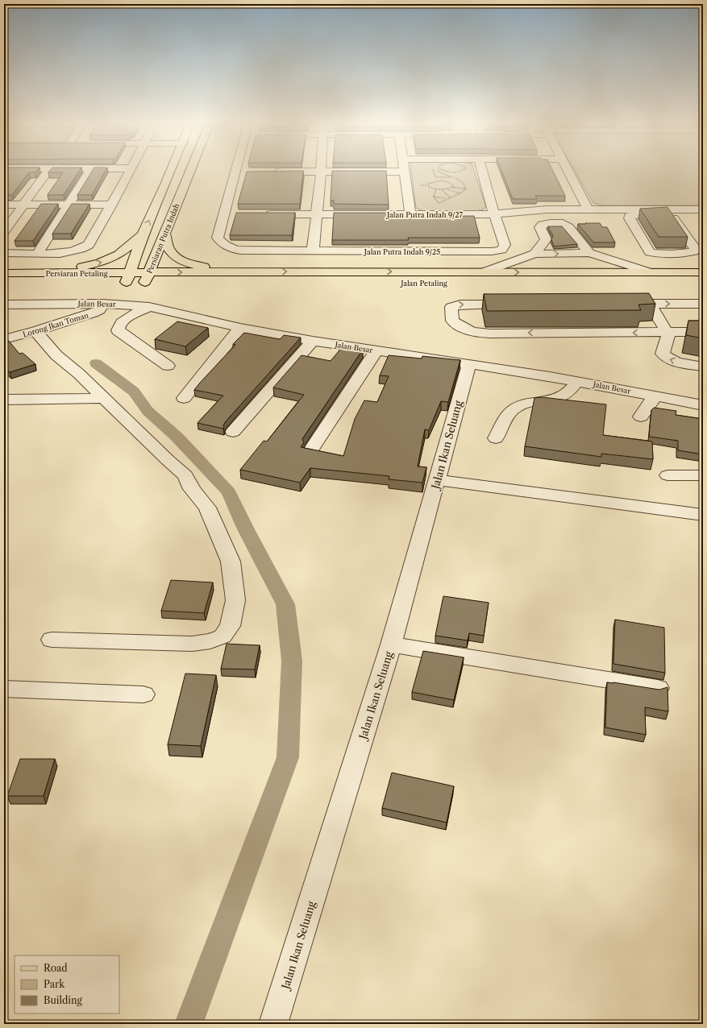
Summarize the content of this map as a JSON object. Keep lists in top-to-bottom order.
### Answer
{
  "streets": {
    "main road": ["Persiaran Putra Indah", "Persiaran Petaling", "Jalan Petaling"],
    "street": [
      "Jalan Putra Indah 9/27",
      "Jalan Putra Indah 9/25",
      "Jalan Besar",
      "Lorong Ikan Toman",
      "Jalan Ikan Seluang"
    ]
  },
  "crossings": [
    ["Jalan Putra Indah 9/27", "Jalan Putra Indah 9/25"],
    ["Persiaran Putra Indah", "Persiaran Petaling"],
    ["Persiaran Putra Indah", "Jalan Petaling"],
    ["Persiaran Petaling", "Jalan Petaling"],
    ["Jalan Besar", "Lorong Ikan Toman"],
    ["Jalan Besar", "Jalan Ikan Seluang"]
  ],
  "legend": ["Road", "Park", "Building"]
}
